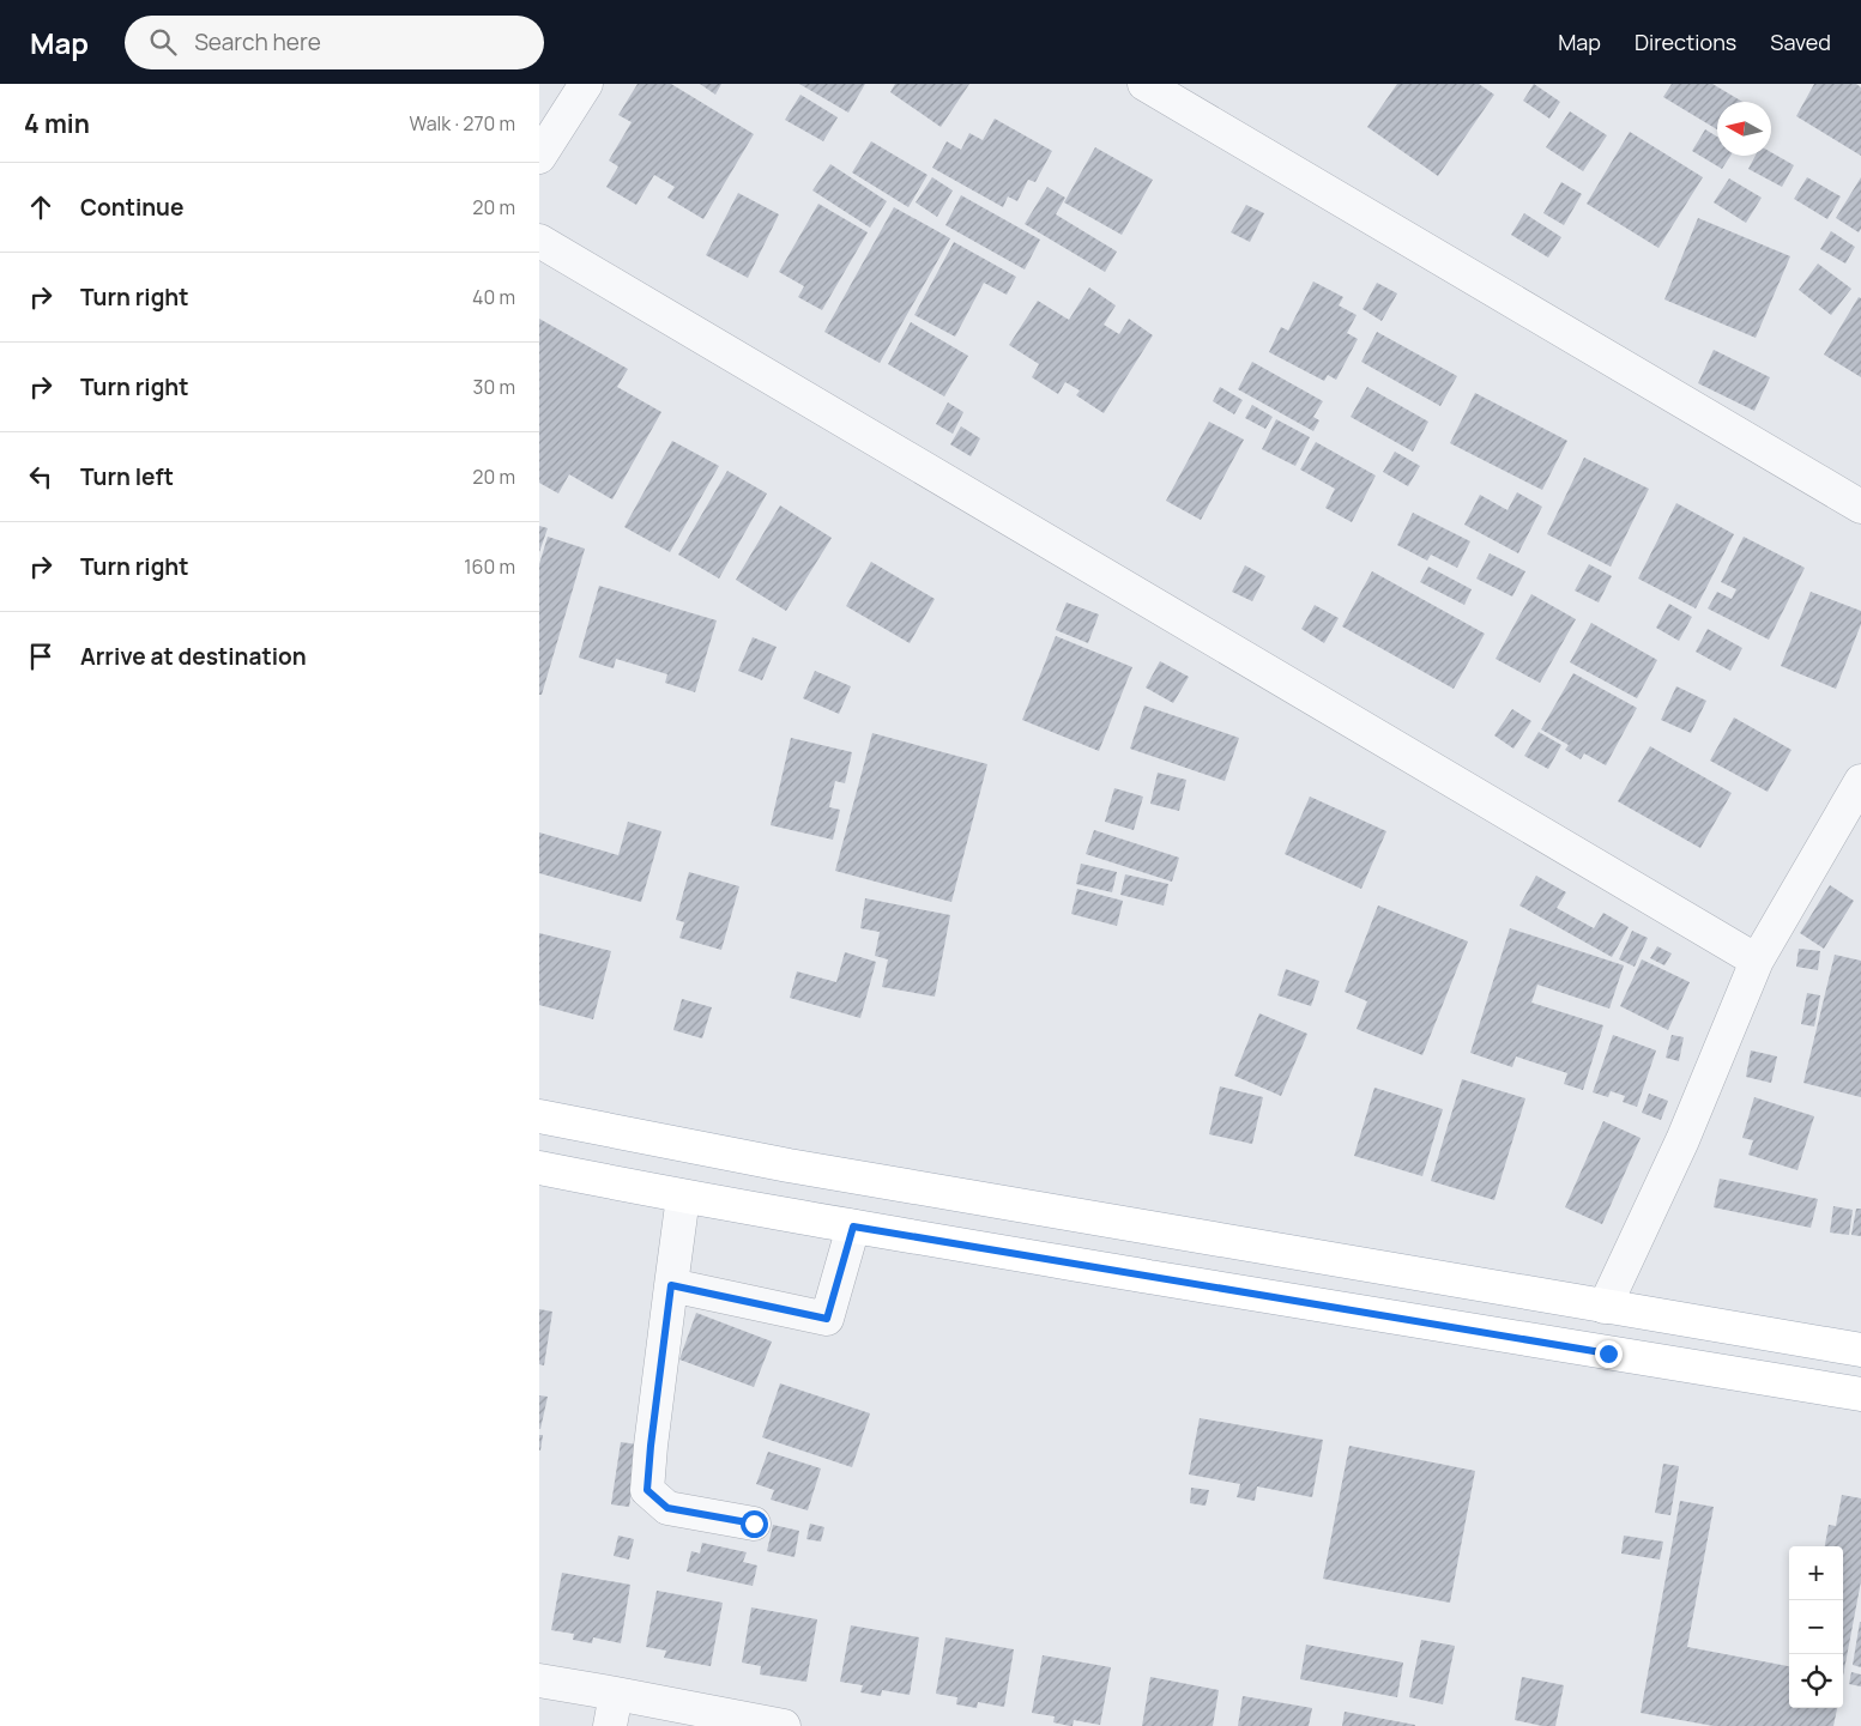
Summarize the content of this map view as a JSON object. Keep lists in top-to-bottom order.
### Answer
{
  "north": "left",
  "page": {
    "header": "Map",
    "search": "Search here",
    "nav": ["Map", "Directions", "Saved"],
    "heading": ["4 min", "Walk · 270 m"],
    "list": [
      ["Continue", "20 m"],
      ["Turn right", "40 m"],
      ["Turn right", "30 m"],
      ["Turn left", "20 m"],
      ["Turn right", "160 m"],
      "Arrive at destination"
    ],
    "map_buttons": ["+", "−"]
  }
}
